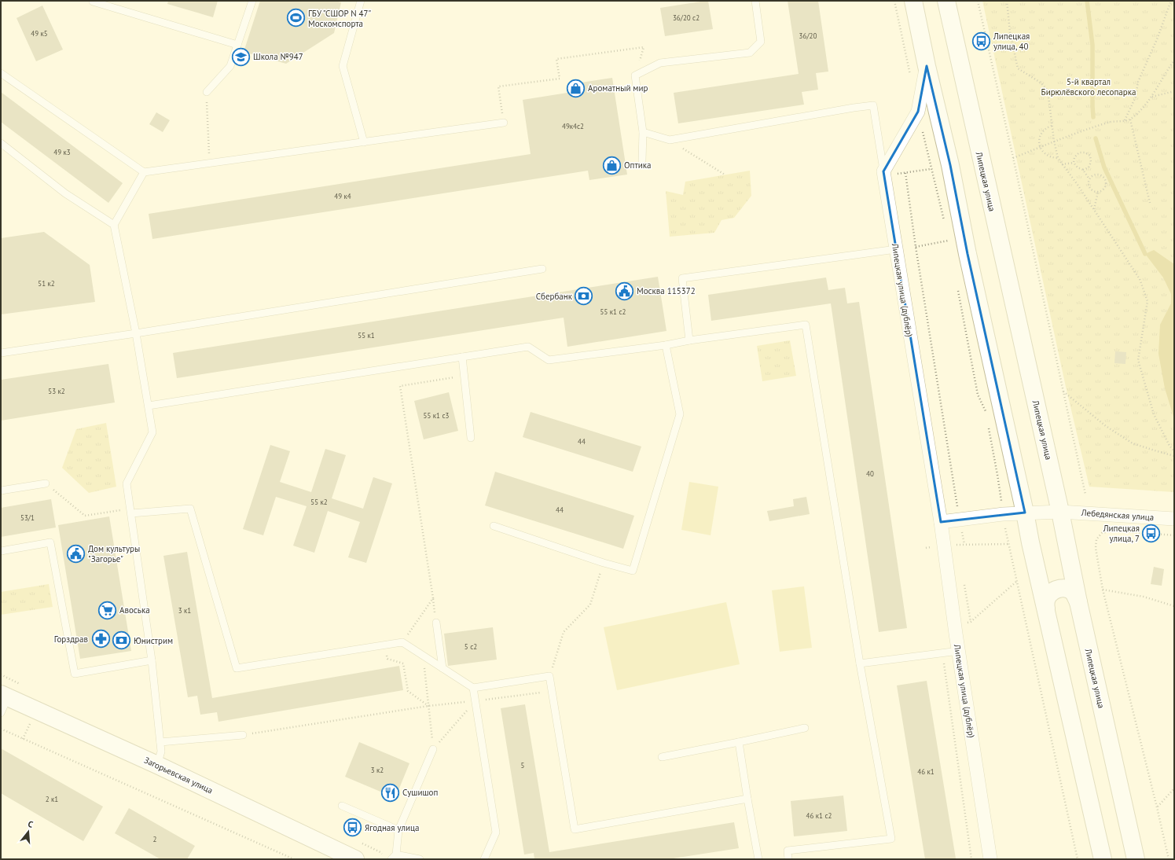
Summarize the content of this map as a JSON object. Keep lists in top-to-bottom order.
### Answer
{
  "streets": {
    "main road": ["Липецкая улица", "Загорьевская улица"],
    "street": ["Липецкая улица (дублёр)", "Лебедянская улица"]
  },
  "crossings": [
    ["Липецкая улица", "Лебедянская улица"]
  ],
  "parks": ["5-й квартал Бирюлёвского лесопарка"],
  "places": {
    "sports": ["ГБУ \"СШОР N 47\" Москомспорта"],
    "bus stop": ["Липецкая улица, 40", "Липецкая улица, 7", "Ягодная улица"],
    "school or university": ["Школа №947"],
    "shop": ["Ароматный мир", "Оптика"],
    "public building": ["Москва 115372", "Дом культуры \"Загорье\""],
    "bank": ["Сбербанк", "Юнистрим"],
    "supermarket": ["Авоська"],
    "pharmacy": ["Горздрав"],
    "restaurant": ["Сушишоп"]
  },
  "house_numbers": [
    "36/20 с2",
    "49 к5",
    "36/20",
    "49к4с2",
    "49 к3",
    "49 к4",
    "51 к2",
    "55 к1 с2",
    "55 к1",
    "53 к2",
    "55 к1 с3",
    "44",
    "40",
    "55 к2",
    "44",
    "53/1",
    "3 к1",
    "5 с2",
    "5",
    "3 к2",
    "46 к1",
    "2 к1",
    "46 к1 с2",
    "2"
  ],
  "north": "top"
}
